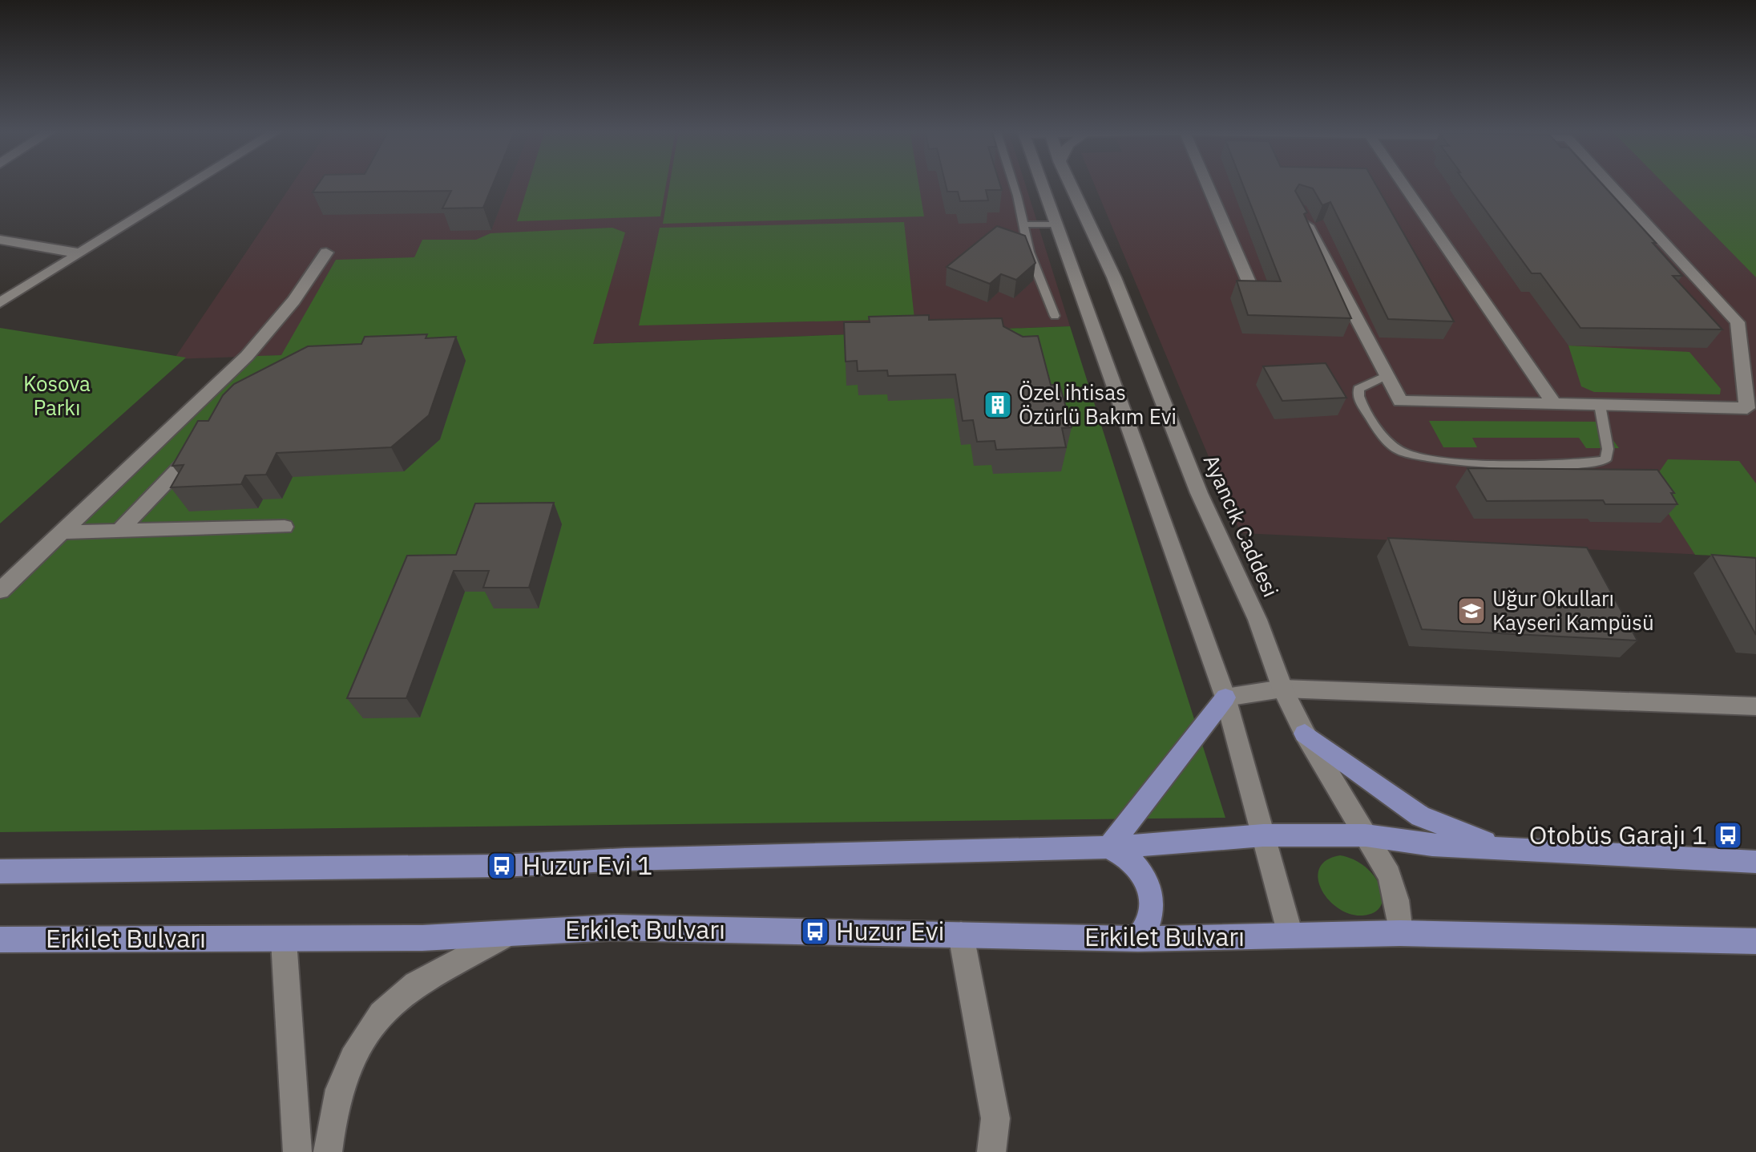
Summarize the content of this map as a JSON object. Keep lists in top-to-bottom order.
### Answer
{
  "streets": {
    "main road": ["Erkilet Bulvarı"],
    "street": ["Ayancık Caddesi"]
  },
  "crossings": [
    ["Ayancık Caddesi", "Erkilet Bulvarı"]
  ],
  "parks": ["Kosova Parkı"],
  "places": {
    "building": ["Özel ihtisas Özürlü Bakım Evi"],
    "school or university": ["Uğur Okulları Kayseri Kampüsü"],
    "bus stop": ["Otobüs Garajı 1", "Huzur Evi 1", "Huzur Evi"]
  }
}
